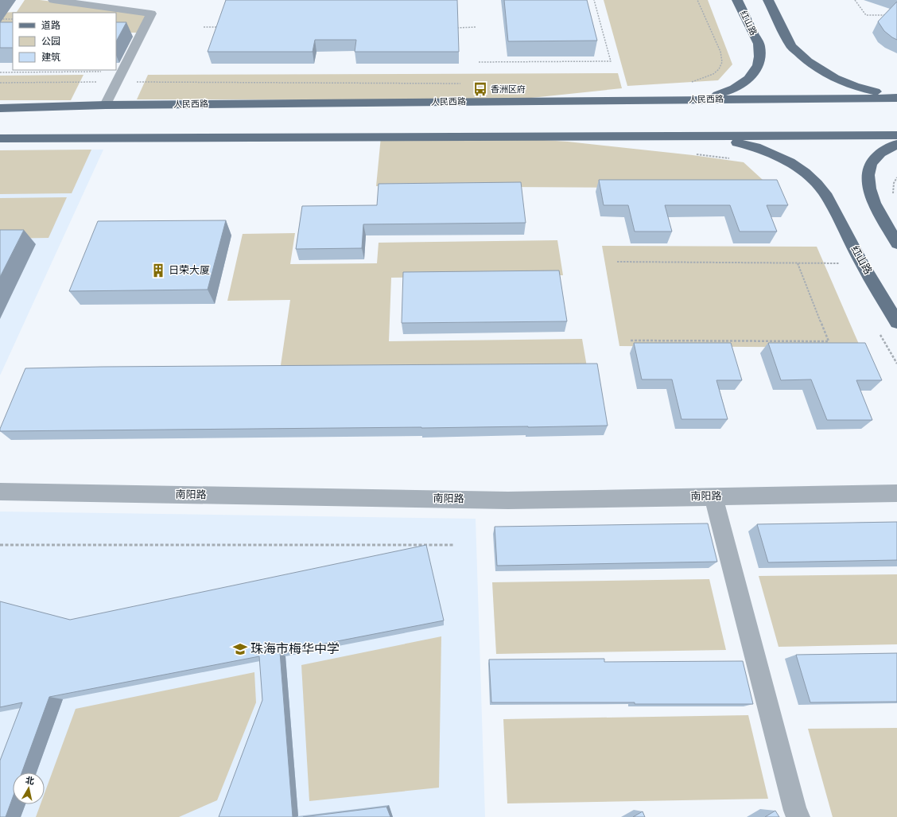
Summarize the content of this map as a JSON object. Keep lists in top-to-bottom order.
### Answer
{
  "streets": {
    "main road": ["红山路", "人民西路"],
    "lane": ["南阳路"]
  },
  "crossings": [
    ["红山路", "人民西路"]
  ],
  "places": {
    "bus stop": ["香洲区府"],
    "building": ["日荣大厦"],
    "school or university": ["珠海市梅华中学"]
  },
  "legend": ["道路", "公园", "建筑"],
  "north": "top"
}
